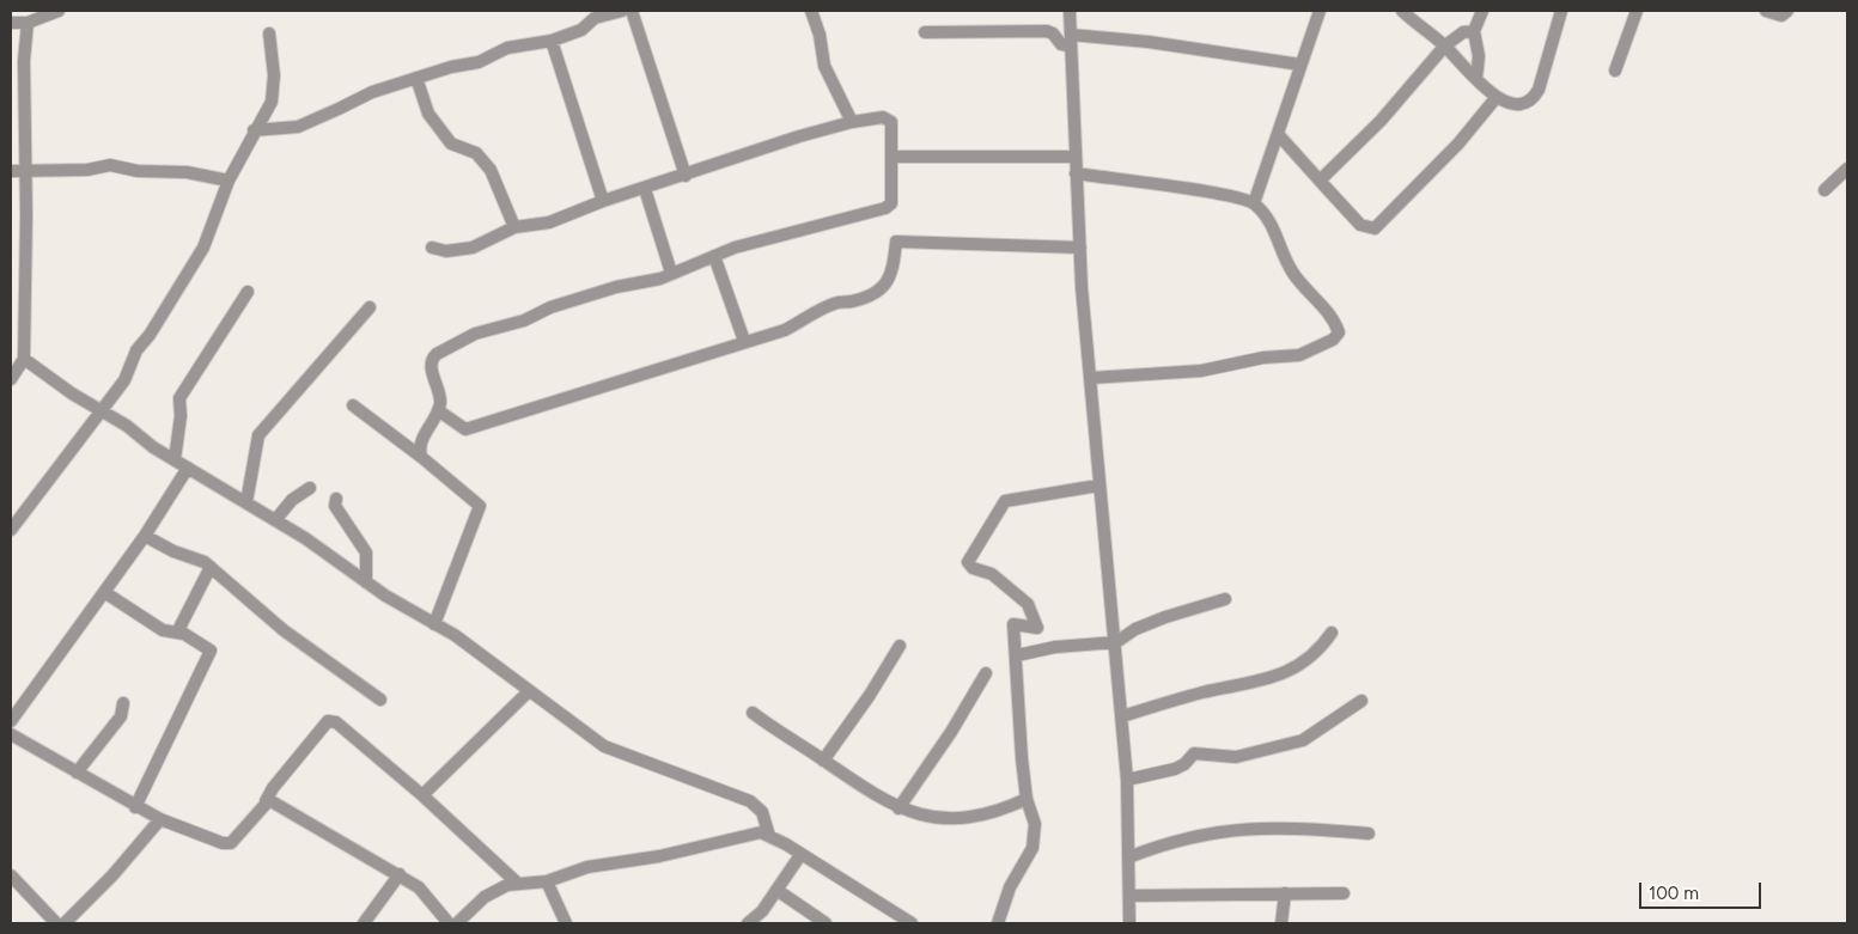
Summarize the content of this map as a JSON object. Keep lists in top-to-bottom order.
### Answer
{
  "scale_bar": "100 m"
}
